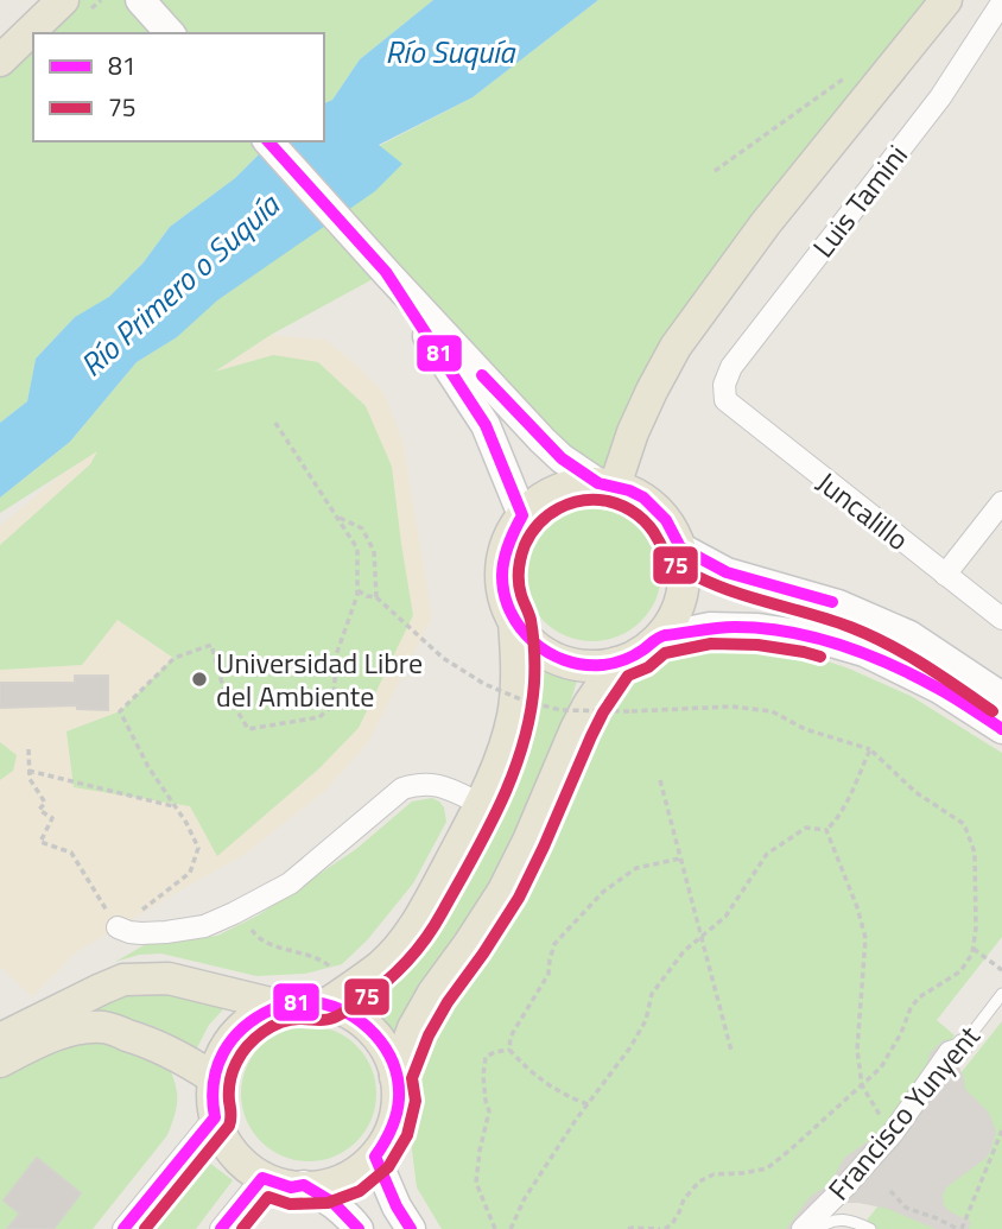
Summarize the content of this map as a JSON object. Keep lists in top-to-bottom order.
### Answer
{
  "streets": {
    "street": ["Luis Tamini", "Juncalillo", "Francisco Yunyent"]
  },
  "crossings": [
    ["Luis Tamini", "Juncalillo"]
  ],
  "water": ["Río Suquía", "Río Primero o Suquía"],
  "places": ["Universidad Libre del Ambiente"],
  "lines": ["transit line 81", "transit line 75"],
  "legend": ["81", "75"]
}
